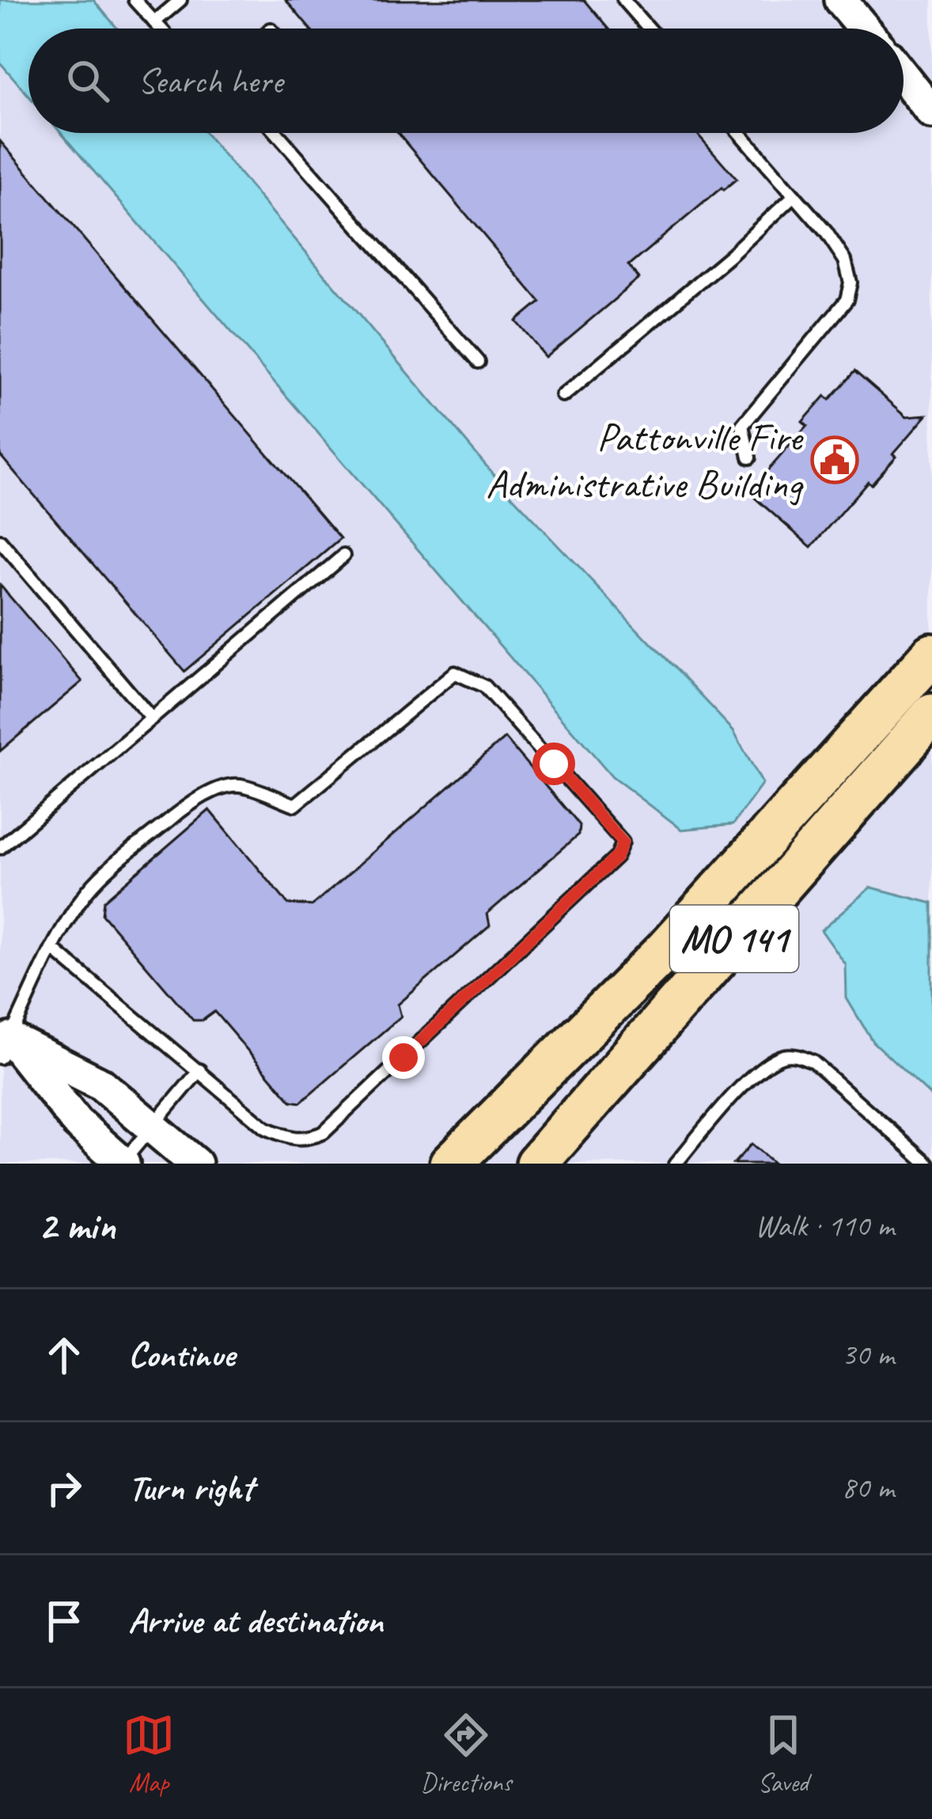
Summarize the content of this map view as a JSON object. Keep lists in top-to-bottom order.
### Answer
{
  "streets": {
    "highway": ["MO 141"]
  },
  "places": {
    "public building": ["Pattonville Fire Administrative Building"]
  },
  "page": {
    "search": "Search here",
    "heading": ["2 min", "Walk · 110 m"],
    "list": [
      ["Continue", "30 m"],
      ["Turn right", "80 m"],
      "Arrive at destination"
    ],
    "nav": ["Map", "Directions", "Saved"]
  }
}
